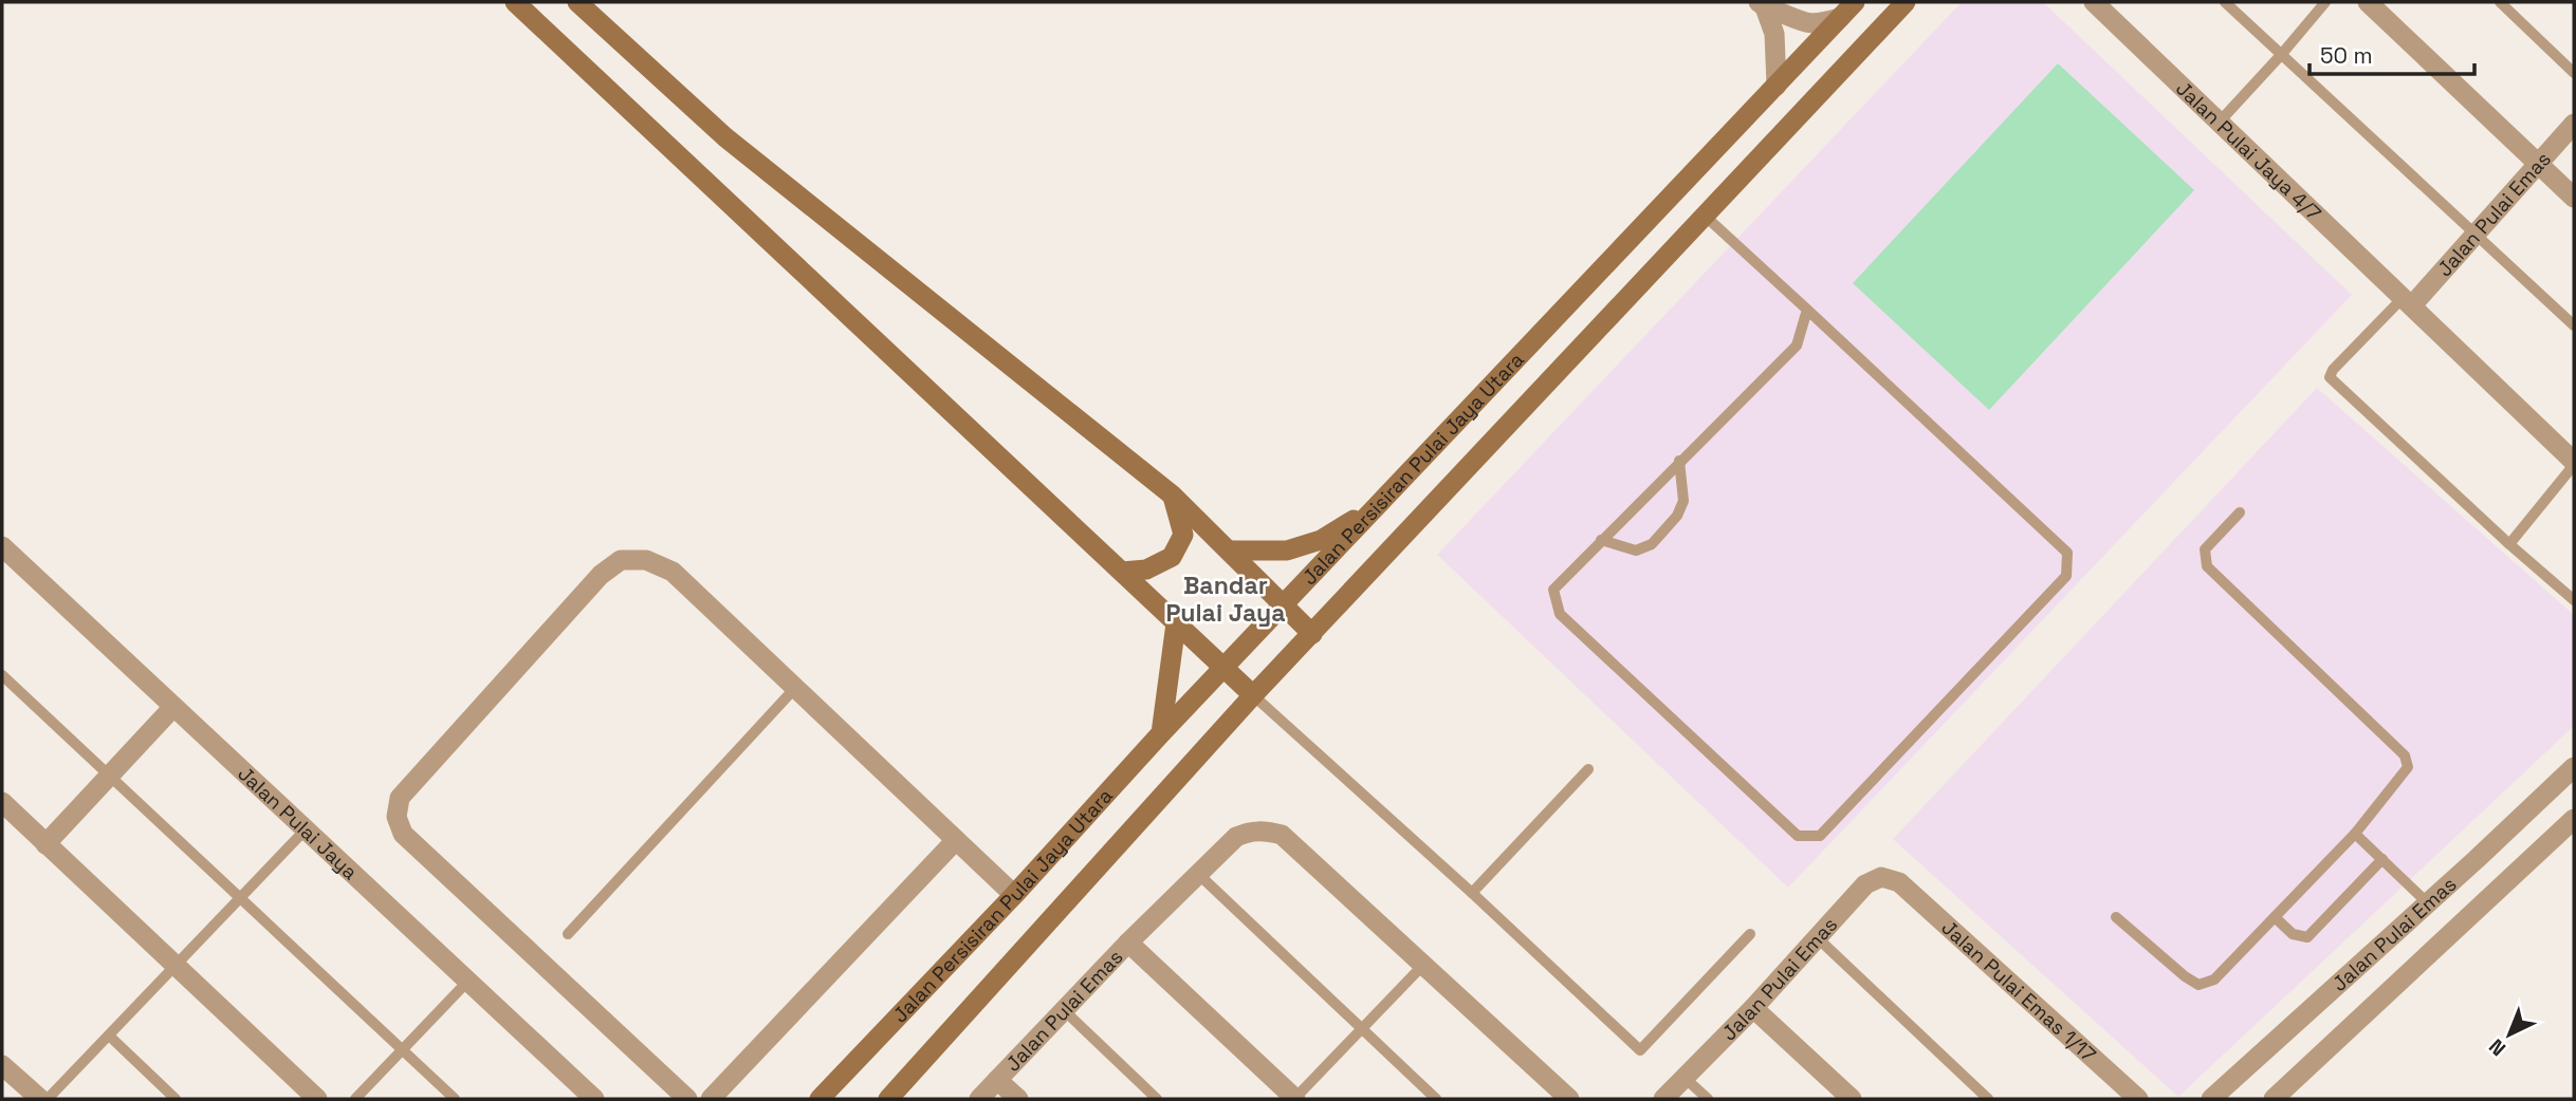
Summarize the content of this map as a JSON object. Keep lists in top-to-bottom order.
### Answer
{
  "streets": {
    "main road": ["Jalan Persisiran Pulai Jaya Utara"],
    "street": [
      "Jalan Pulai Jaya 4/7",
      "Jalan Pulai Emas",
      "Jalan Pulai Jaya",
      "Jalan Pulai Emas 1/17"
    ]
  },
  "crossings": [
    ["Jalan Pulai Jaya 4/7", "Jalan Pulai Emas"],
    ["Jalan Pulai Emas", "Jalan Pulai Emas 1/17"]
  ],
  "districts": ["Bandar Pulai Jaya"],
  "scale_bar": "50 m",
  "north": "bottom left"
}
